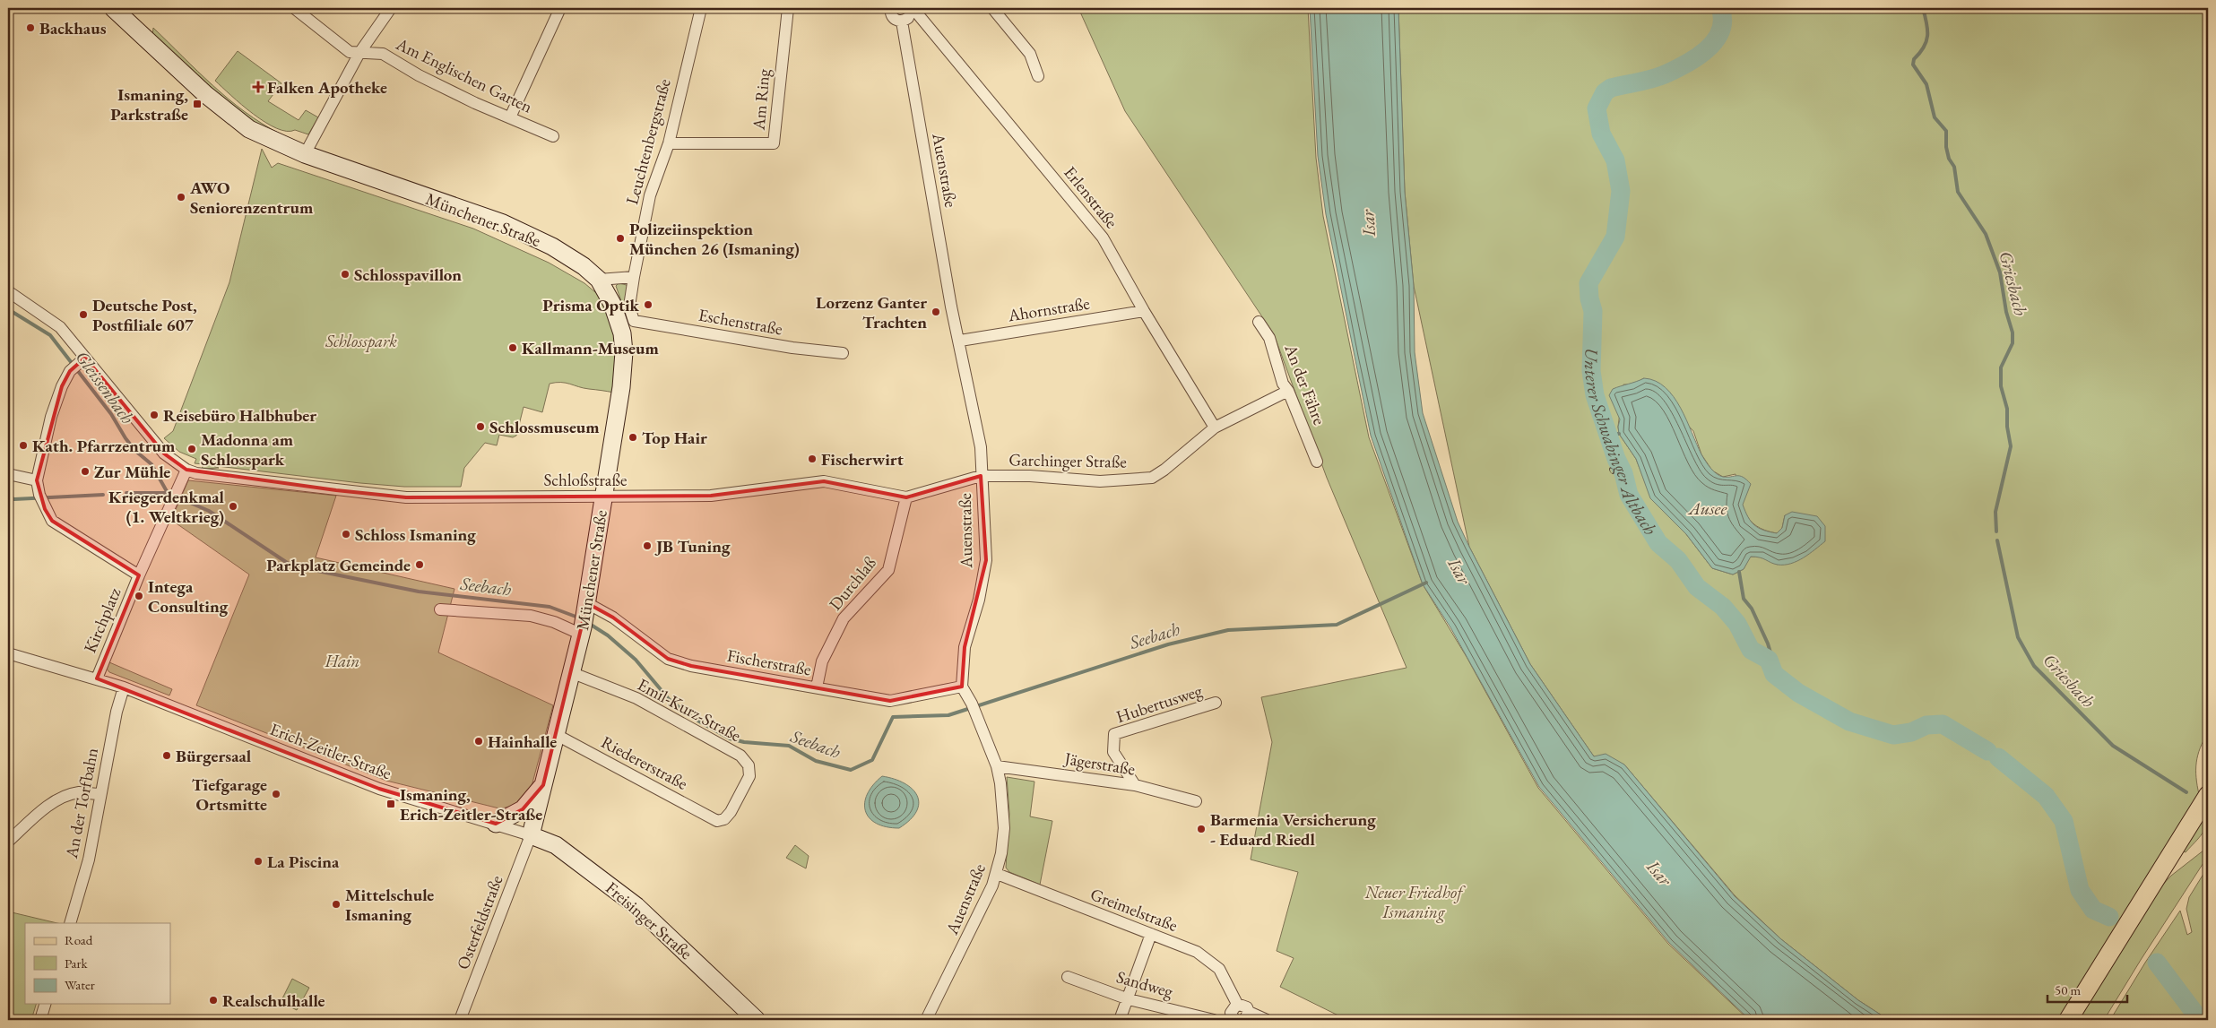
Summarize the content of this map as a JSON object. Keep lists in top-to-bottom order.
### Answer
{
  "streets": {
    "main road": ["Münchener Straße", "Freisinger Straße"],
    "street": [
      "Am Englischen Garten",
      "Am Ring",
      "Leuchtenbergstraße",
      "Auenstraße",
      "Erlenstraße",
      "Ahornstraße",
      "Eschenstraße",
      "An der Fähre",
      "Garchinger Straße",
      "Schloßstraße",
      "Durchlaß",
      "Kirchplatz",
      "Fischerstraße",
      "Hubertusweg",
      "Emil-Kurz-Straße",
      "Erich-Zeitler-Straße",
      "Riedererstraße",
      "Jägerstraße",
      "An der Torfbahn",
      "Greimelstraße",
      "Osterfeldstraße",
      "Sandweg"
    ]
  },
  "crossings": [
    ["Am Ring", "Leuchtenbergstraße"],
    ["Auenstraße", "Ahornstraße"],
    ["Auenstraße", "Garchinger Straße"],
    ["Auenstraße", "Schloßstraße"],
    ["Auenstraße", "Fischerstraße"],
    ["Auenstraße", "Jägerstraße"],
    ["Auenstraße", "Greimelstraße"],
    ["Erlenstraße", "Ahornstraße"],
    ["Erlenstraße", "Garchinger Straße"],
    ["Münchener Straße", "Eschenstraße"],
    ["Münchener Straße", "Schloßstraße"],
    ["Münchener Straße", "Fischerstraße"],
    ["Münchener Straße", "Emil-Kurz-Straße"],
    ["Münchener Straße", "Erich-Zeitler-Straße"],
    ["Münchener Straße", "Riedererstraße"],
    ["Münchener Straße", "Freisinger Straße"],
    ["Münchener Straße", "Osterfeldstraße"],
    ["An der Fähre", "Garchinger Straße"],
    ["Garchinger Straße", "Schloßstraße"],
    ["Schloßstraße", "Durchlaß"],
    ["Schloßstraße", "Kirchplatz"],
    ["Durchlaß", "Fischerstraße"],
    ["Kirchplatz", "Erich-Zeitler-Straße"],
    ["Hubertusweg", "Jägerstraße"],
    ["Emil-Kurz-Straße", "Riedererstraße"],
    ["Erich-Zeitler-Straße", "An der Torfbahn"],
    ["Erich-Zeitler-Straße", "Freisinger Straße"],
    ["Erich-Zeitler-Straße", "Osterfeldstraße"],
    ["Freisinger Straße", "Osterfeldstraße"]
  ],
  "water": [
    "Isar",
    "Griesbach",
    "Gleissenbach",
    "Unterer Schwabinger Altbach",
    "Ausee",
    "Seebach"
  ],
  "parks": ["Schlosspark", "Hain", "Neuer Friedhof Ismaning"],
  "places": {
    "other": [
      "Backhaus",
      "AWO Seniorenzentrum",
      "Polizeiinspektion München 26 (Ismaning)",
      "Schlosspavillon",
      "Prisma Optik",
      "Lorzenz Ganter Trachten",
      "Deutsche Post, Postfiliale 607",
      "Kallmann-Museum",
      "Reisebüro Halbhuber",
      "Schlossmuseum",
      "Top Hair",
      "Kath. Pfarrzentrum",
      "Madonna am Schlosspark",
      "Fischerwirt",
      "Zur Mühle",
      "Kriegerdenkmal (1. Weltkrieg)",
      "Schloss Ismaning",
      "JB Tuning",
      "Parkplatz Gemeinde",
      "Intega Consulting",
      "Hainhalle",
      "Bürgersaal",
      "Tiefgarage Ortsmitte",
      "Barmenia Versicherung - Eduard Riedl",
      "La Piscina",
      "Mittelschule Ismaning",
      "Realschulhalle"
    ],
    "health": ["Falken Apotheke"],
    "transit": ["Ismaning, Parkstraße", "Ismaning, Erich-Zeitler-Straße"]
  },
  "legend": ["Road", "Park", "Water"],
  "scale_bar": "50 m"
}
